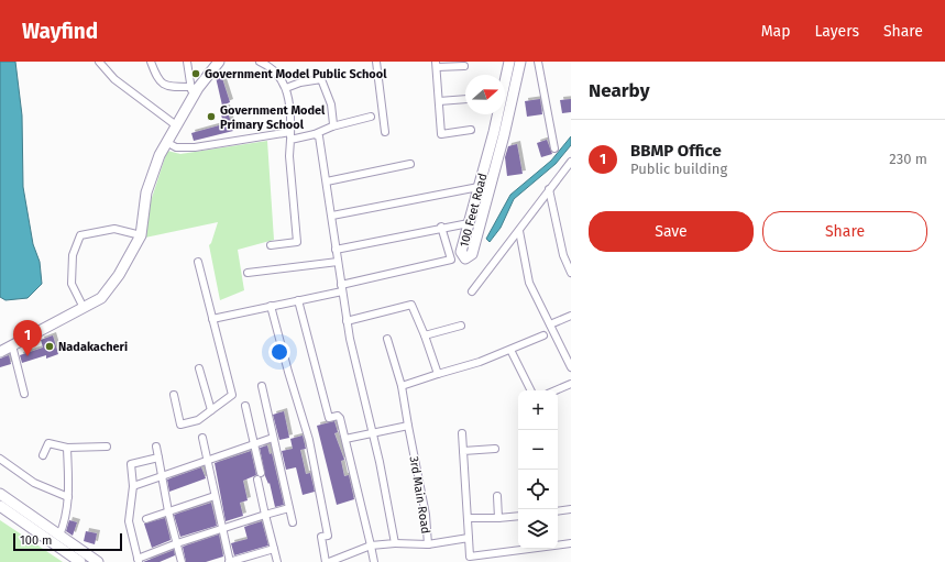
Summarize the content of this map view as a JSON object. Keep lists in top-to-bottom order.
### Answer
{
  "streets": {
    "main road": ["100 Feet Road"],
    "street": ["3rd Main Road"]
  },
  "places": ["Government Model Public School", "Government Model Primary School", "Nadakacheri"],
  "scale_bar": "100 m",
  "north": "right",
  "page": {
    "header": "Wayfind",
    "nav": ["Map", "Layers", "Share"],
    "heading": "Nearby",
    "list": [
      {
        "mark": "1",
        "name": "BBMP Office",
        "note": "Public building",
        "value": "230 m"
      }
    ],
    "buttons": ["Save", "Share"],
    "pins": "1",
    "map_buttons": ["+", "−"],
    "scale": "100 m"
  }
}
